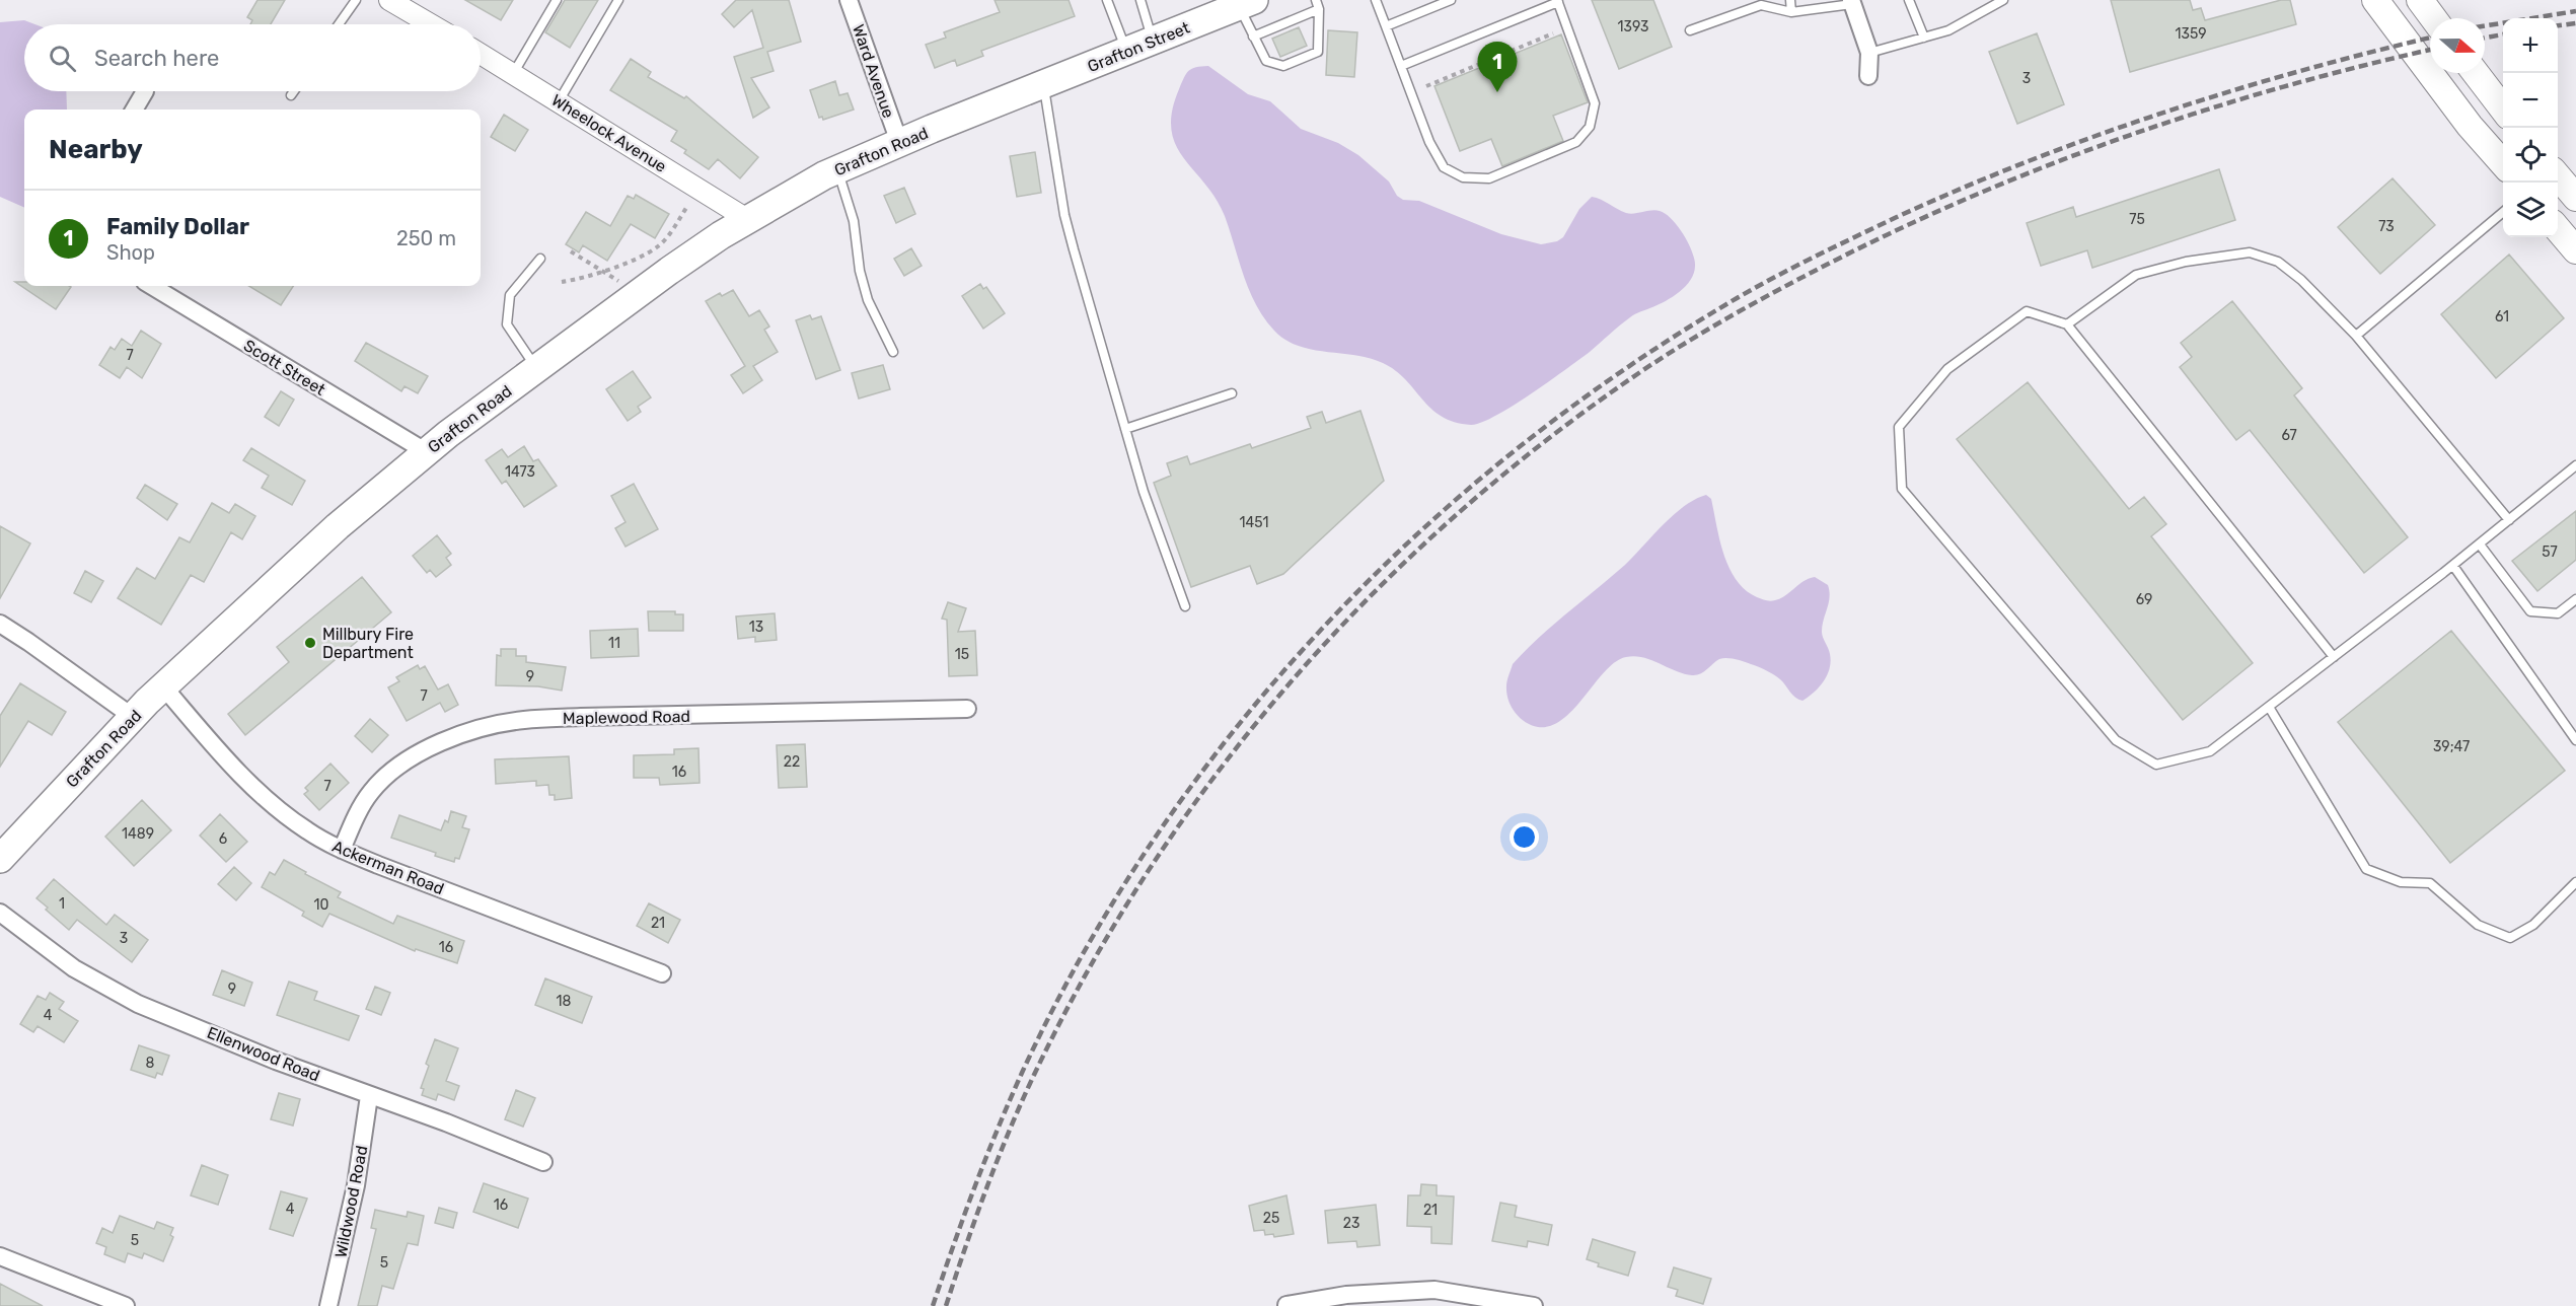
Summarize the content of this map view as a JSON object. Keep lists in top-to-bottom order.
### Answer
{
  "streets": {
    "highway": ["Grafton Street", "Grafton Road"],
    "street": [
      "Ward Avenue",
      "Wheelock Avenue",
      "Scott Street",
      "Maplewood Road",
      "Ackerman Road",
      "Ellenwood Road",
      "Wildwood Road"
    ]
  },
  "crossings": [
    ["Grafton Street", "Grafton Road"],
    ["Ward Avenue", "Grafton Road"],
    ["Wheelock Avenue", "Grafton Road"],
    ["Grafton Road", "Scott Street"],
    ["Grafton Road", "Ackerman Road"],
    ["Maplewood Road", "Ackerman Road"],
    ["Ellenwood Road", "Wildwood Road"]
  ],
  "places": ["Millbury Fire Department"],
  "house_numbers": [
    "1393",
    "1359",
    "3",
    "75",
    "73",
    "61",
    "7",
    "67",
    "1473",
    "1451",
    "57",
    "69",
    "13",
    "11",
    "15",
    "9",
    "7",
    "39;47",
    "22",
    "16",
    "7",
    "1489",
    "6",
    "1",
    "10",
    "21",
    "3",
    "16",
    "9",
    "18",
    "4",
    "8",
    "16",
    "4",
    "21",
    "25",
    "23",
    "5",
    "5"
  ],
  "north": "right",
  "page": {
    "map_buttons": ["+", "−"],
    "search": "Search here",
    "pins": "1",
    "heading": "Nearby",
    "list": [
      {
        "mark": "1",
        "name": "Family Dollar",
        "note": "Shop",
        "value": "250 m"
      }
    ]
  }
}
